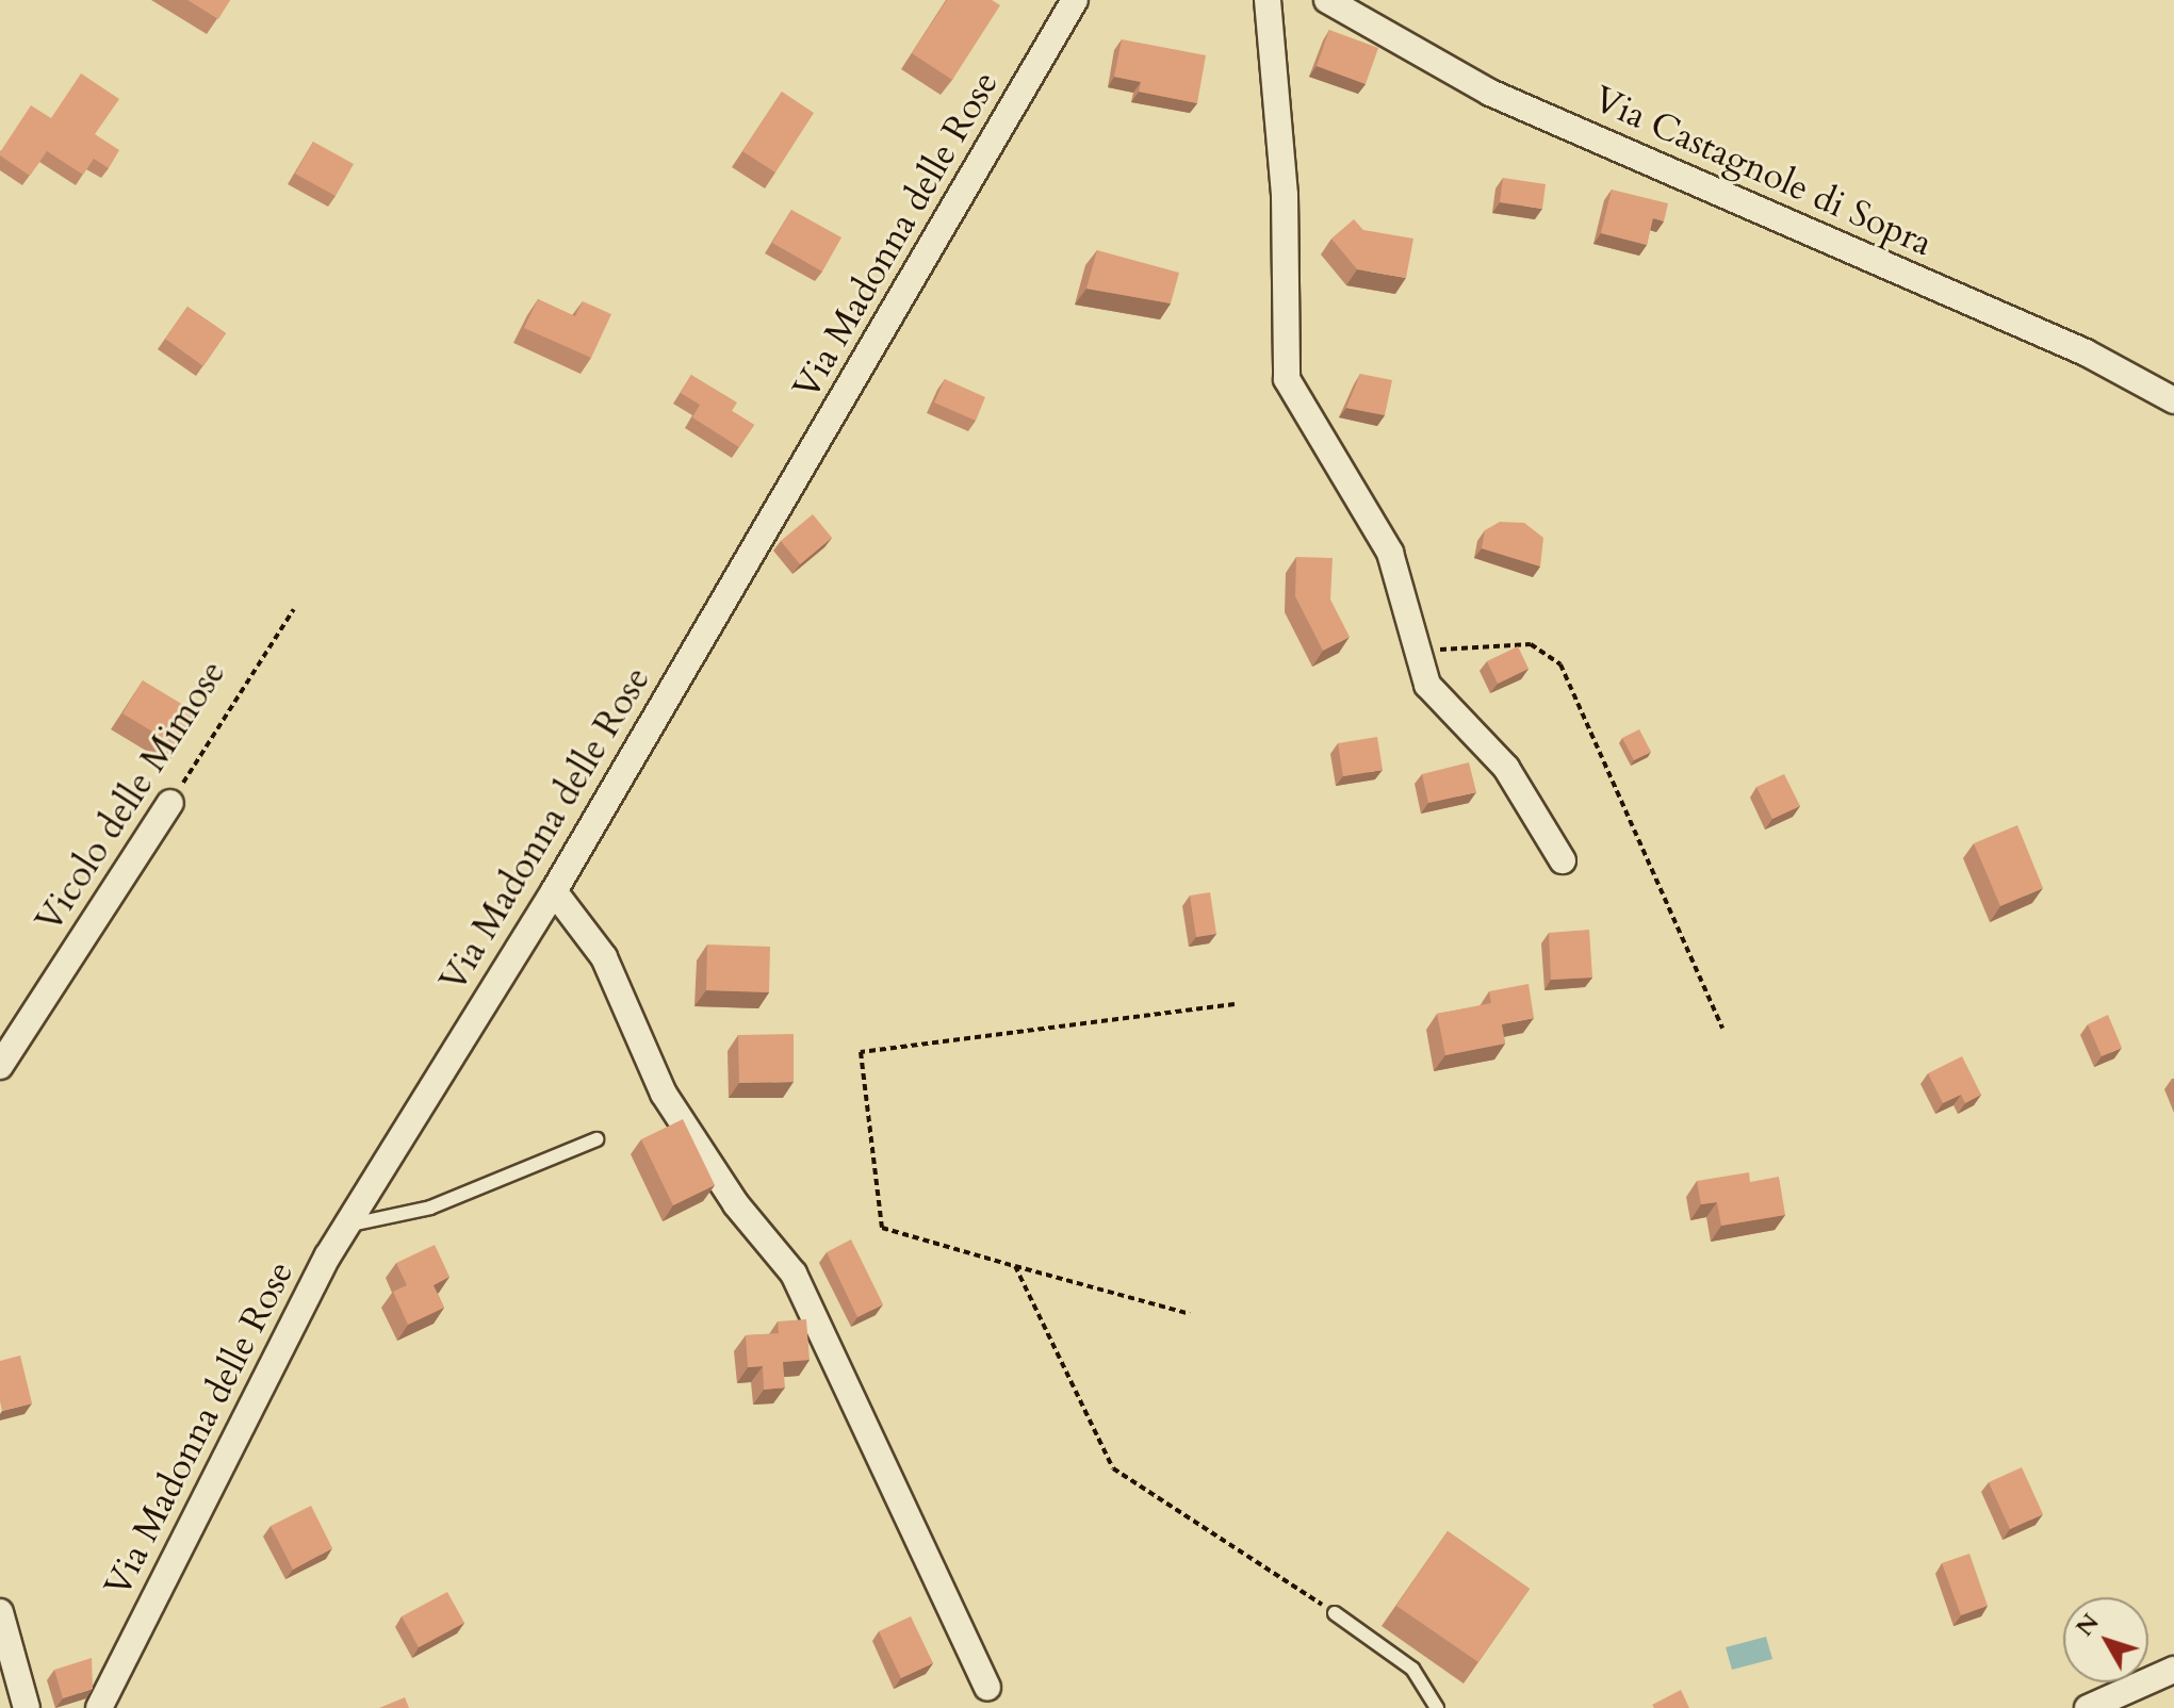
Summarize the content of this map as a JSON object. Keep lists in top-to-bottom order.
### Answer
{
  "streets": {
    "street": ["Via Castagnole di Sopra", "Via Madonna delle Rose", "Vicolo delle Mimose"]
  },
  "north": "top left"
}
